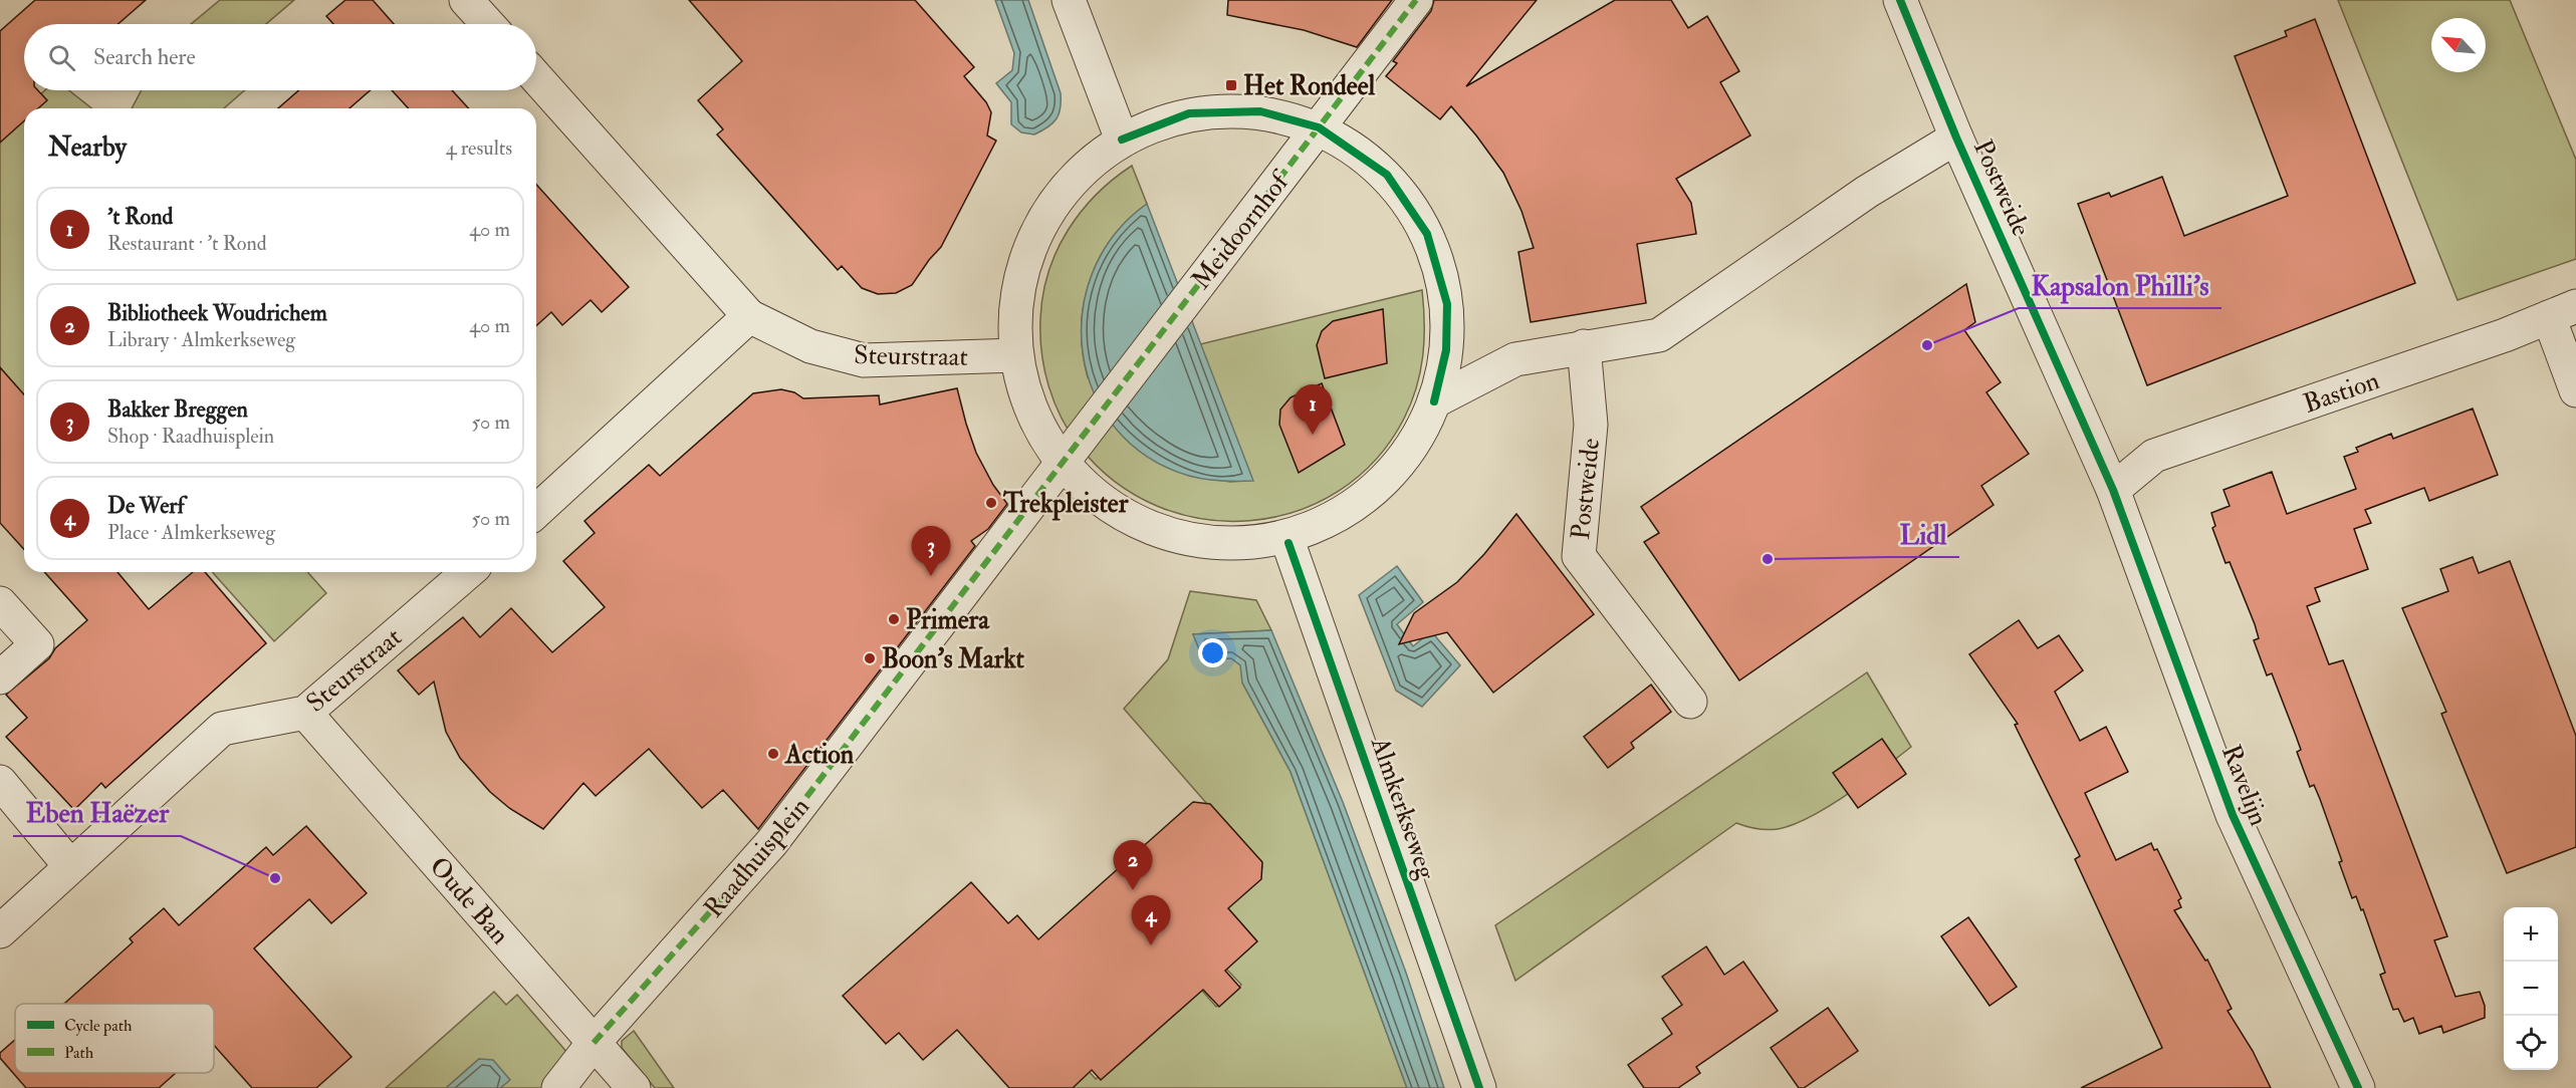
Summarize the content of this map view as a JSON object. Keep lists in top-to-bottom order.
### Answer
{
  "streets": {
    "street": [
      "Postweide",
      "Meidoornhof",
      "Steurstraat",
      "Bastion",
      "Ravelijn",
      "Almkerkseweg",
      "Raadhuisplein",
      "Oude Ban"
    ]
  },
  "crossings": [
    ["Postweide", "Bastion"],
    ["Postweide", "Ravelijn"],
    ["Meidoornhof", "Raadhuisplein"],
    ["Steurstraat", "Oude Ban"],
    ["Bastion", "Ravelijn"],
    ["Raadhuisplein", "Oude Ban"]
  ],
  "places": {
    "transit": ["Het Rondeel"],
    "other": [
      "Kapsalon Philli's",
      "Trekpleister",
      "Lidl",
      "Primera",
      "Boon's Markt",
      "Action",
      "Eben Haëzer"
    ]
  },
  "legend": ["Cycle path", "Path"],
  "north": "top left",
  "page": {
    "search": "Search here",
    "heading": ["Nearby", "4 results"],
    "list": [
      {
        "mark": "1",
        "name": "'t Rond",
        "note": "Restaurant · 't Rond",
        "value": "40 m"
      },
      {
        "mark": "2",
        "name": "Bibliotheek Woudrichem",
        "note": "Library · Almkerkseweg",
        "value": "40 m"
      },
      {
        "mark": "3",
        "name": "Bakker Breggen",
        "note": "Shop · Raadhuisplein",
        "value": "50 m"
      },
      {
        "mark": "4",
        "name": "De Werf",
        "note": "Place · Almkerkseweg",
        "value": "50 m"
      }
    ],
    "pins": [
      "1",
      "3",
      "2",
      "4"
    ],
    "map_buttons": ["+", "−"]
  }
}
